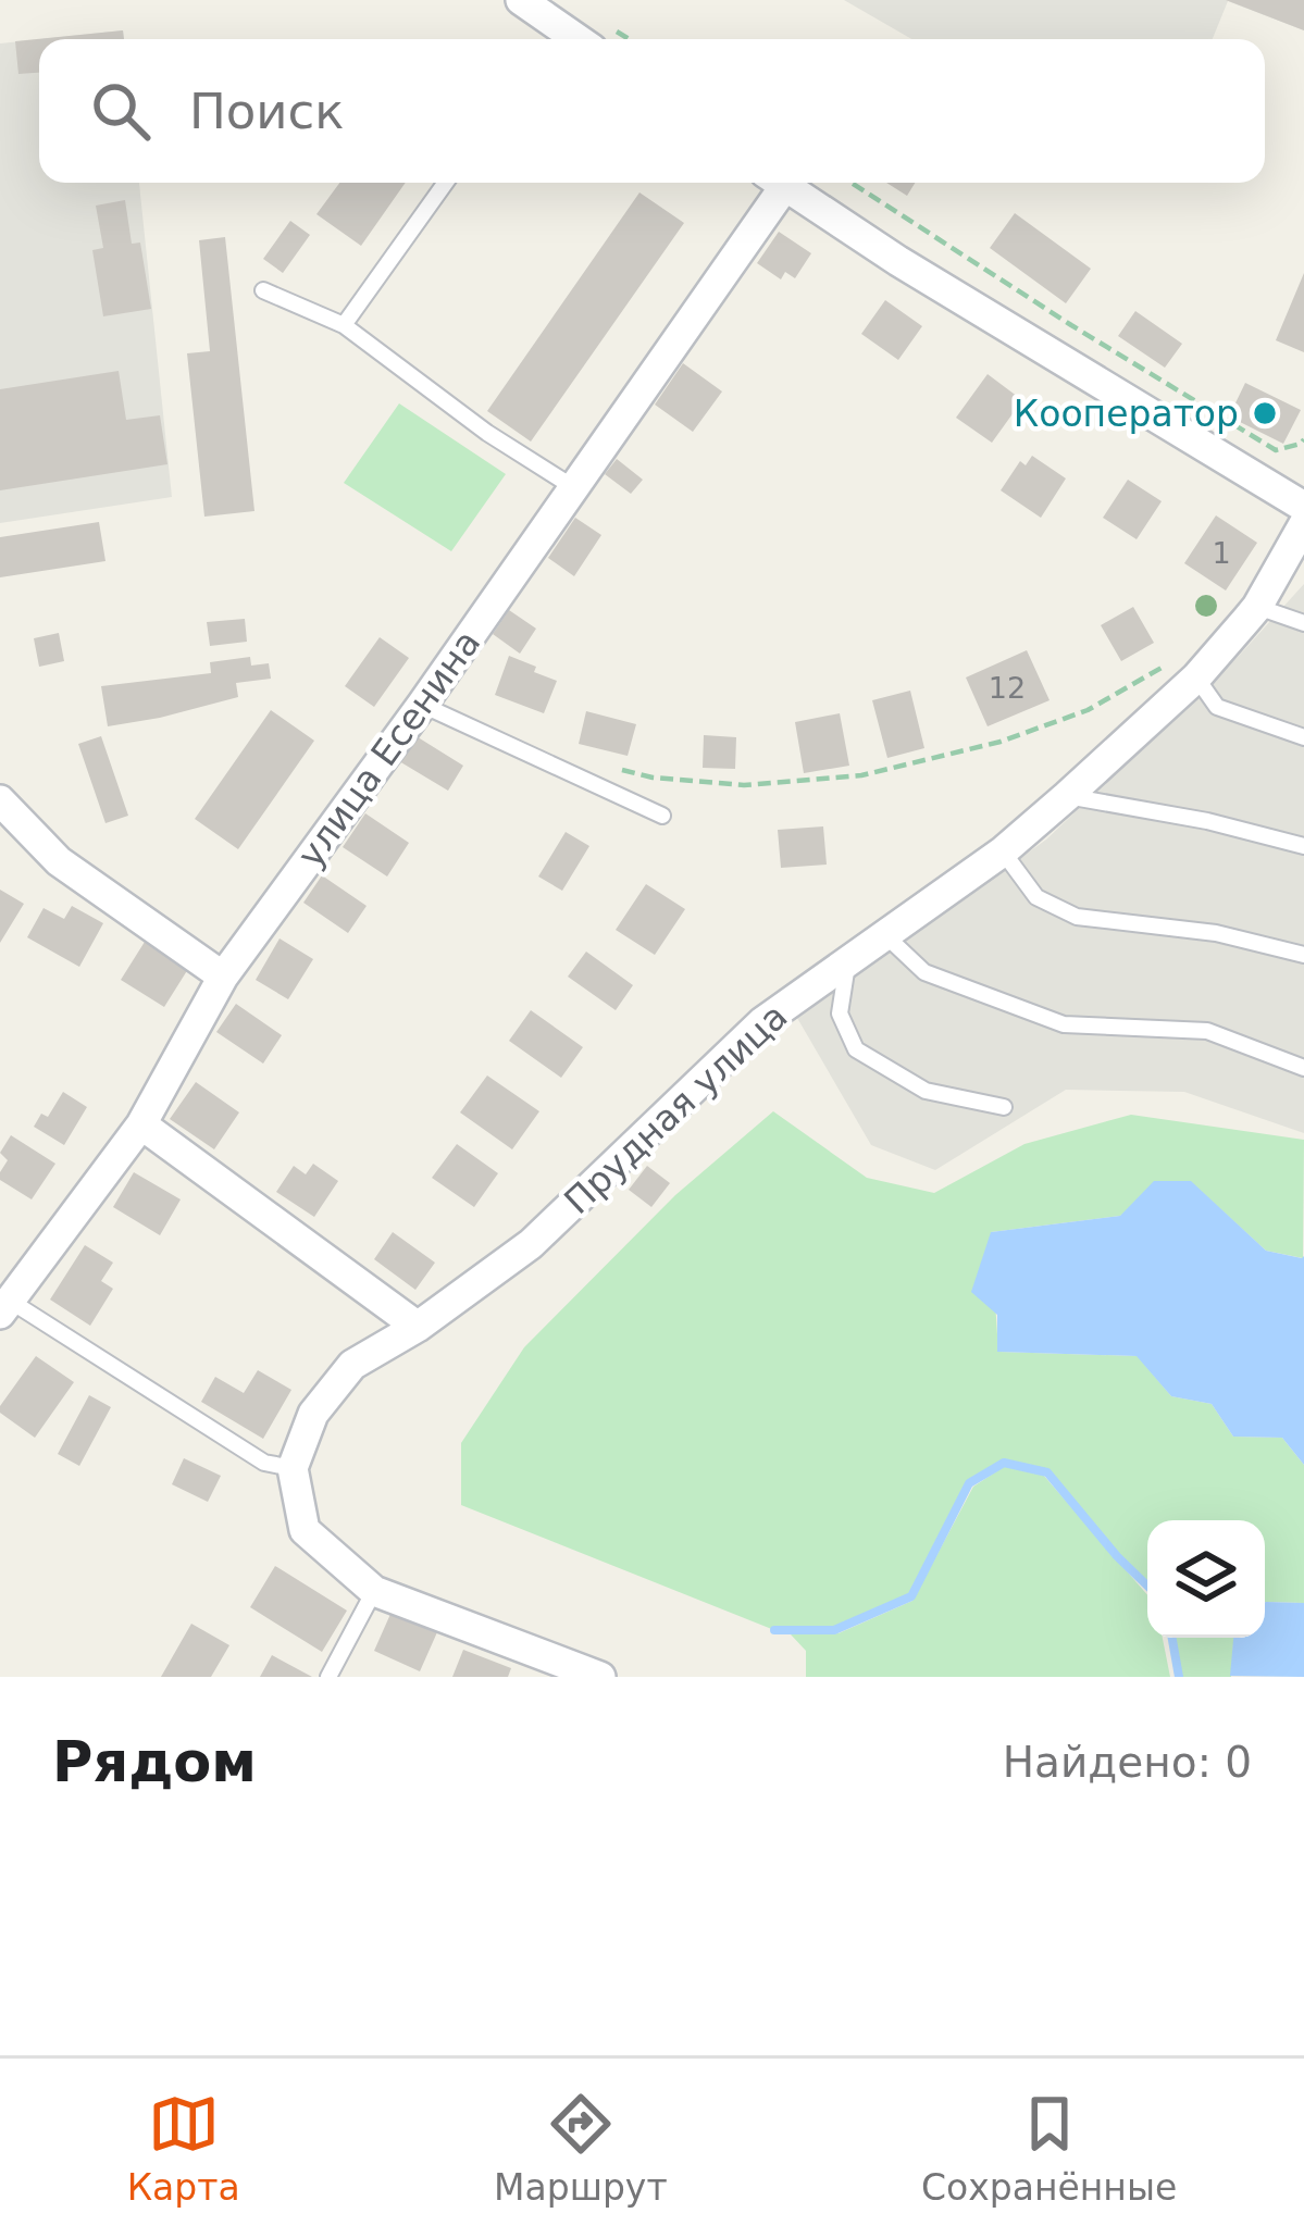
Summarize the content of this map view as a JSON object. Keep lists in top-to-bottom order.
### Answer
{
  "streets": {
    "street": ["улица Есенина", "Прудная улица"]
  },
  "places": ["Кооператор"],
  "house_numbers": ["1", "12"],
  "page": {
    "search": "Поиск",
    "heading": ["Рядом", "Найдено: 0"],
    "nav": ["Карта", "Маршрут", "Сохранённые"]
  }
}
